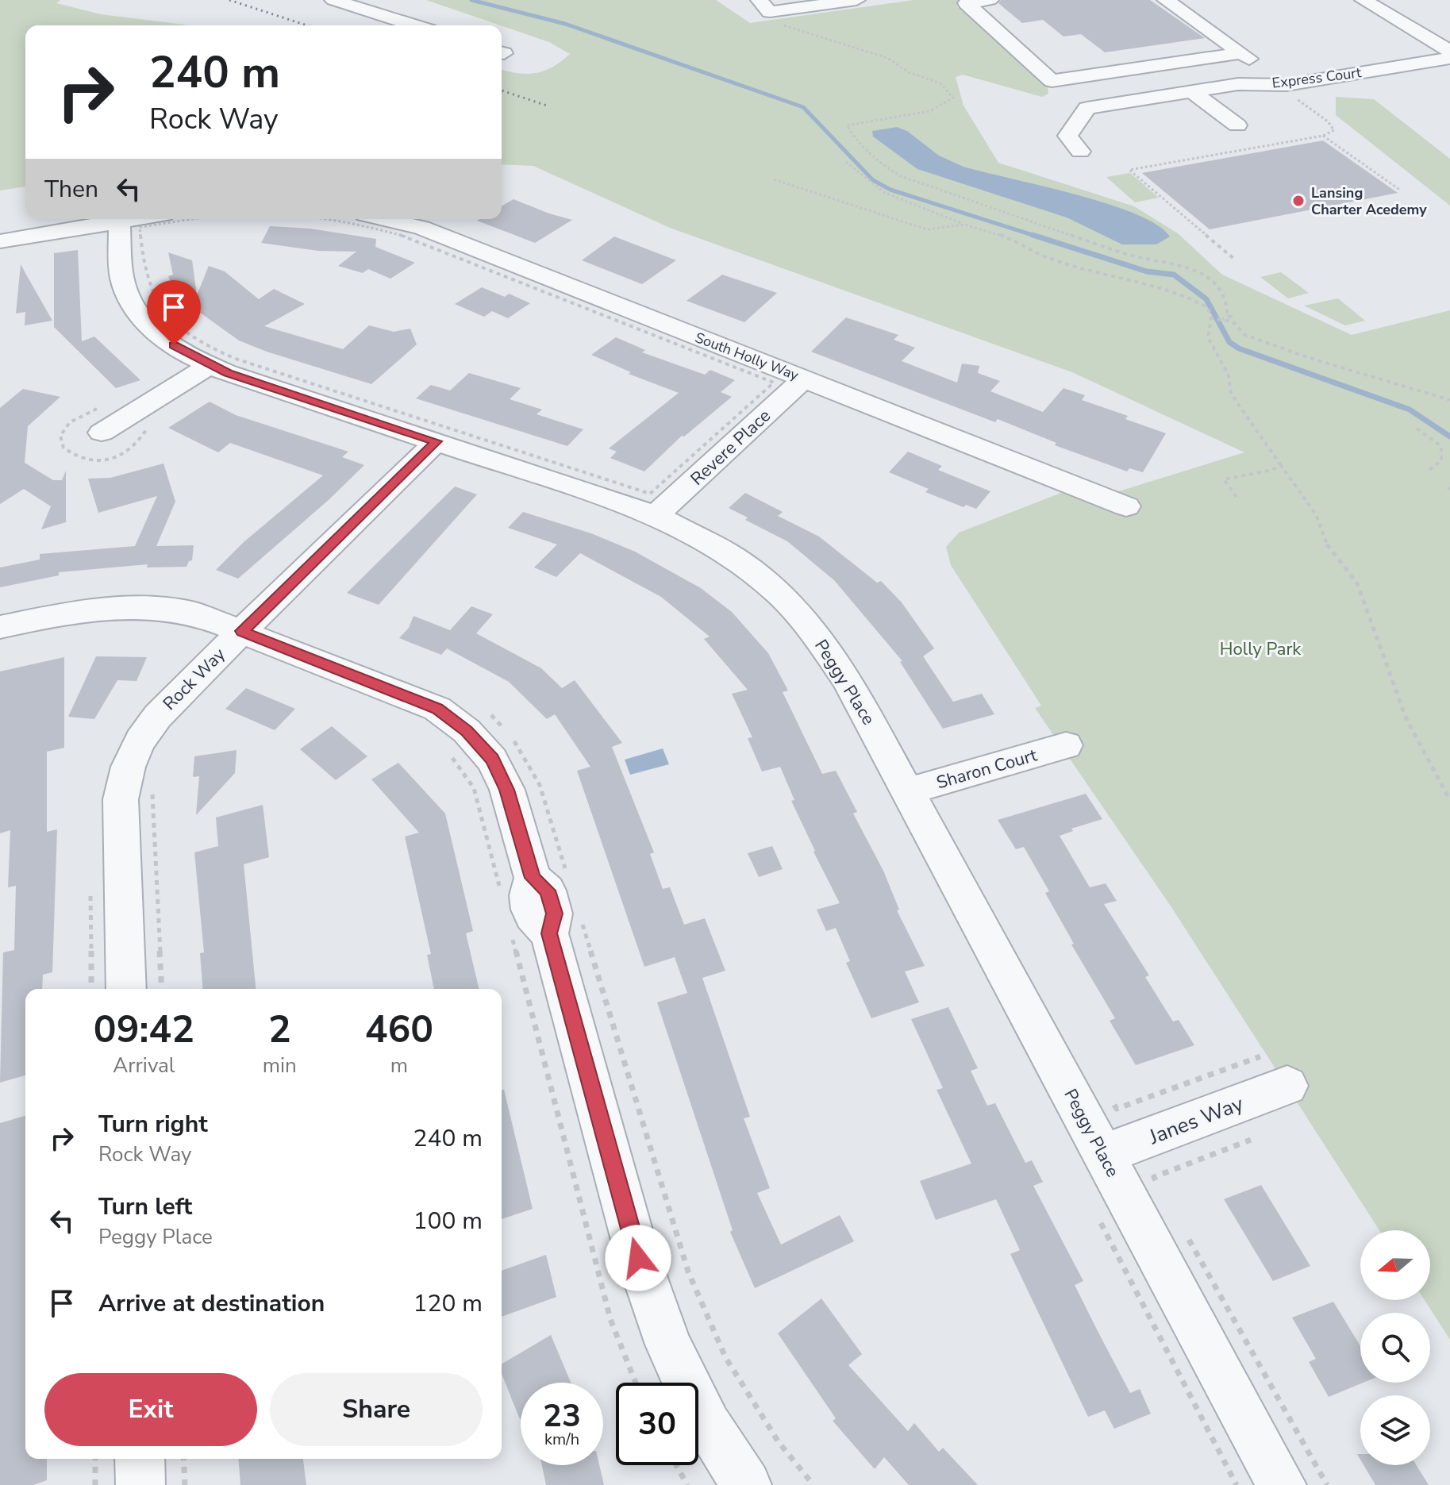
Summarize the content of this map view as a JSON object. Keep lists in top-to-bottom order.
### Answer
{
  "streets": {
    "street": [
      "Express Court",
      "South Holly Way",
      "Revere Place",
      "Rock Way",
      "Peggy Place",
      "Sharon Court",
      "Janes Way"
    ]
  },
  "crossings": [
    ["South Holly Way", "Revere Place"],
    ["Revere Place", "Peggy Place"],
    ["Rock Way", "Peggy Place"],
    ["Peggy Place", "Sharon Court"],
    ["Peggy Place", "Janes Way"]
  ],
  "parks": ["Holly Park"],
  "places": ["Lansing Charter Acedemy"],
  "north": "left",
  "page": {
    "turn": ["240 m", "Rock Way"],
    "then": "Then",
    "eta": [
      "09:42",
      "Arrival",
      "2",
      "min",
      "460",
      "m"
    ],
    "list": [
      {
        "name": "Turn right",
        "note": "Rock Way",
        "value": "240 m"
      },
      {
        "name": "Turn left",
        "note": "Peggy Place",
        "value": "100 m"
      },
      {
        "name": "Arrive at destination",
        "value": "120 m"
      }
    ],
    "buttons": ["Exit", "Share"],
    "speed": "23 km/h",
    "limit": "30"
  }
}
